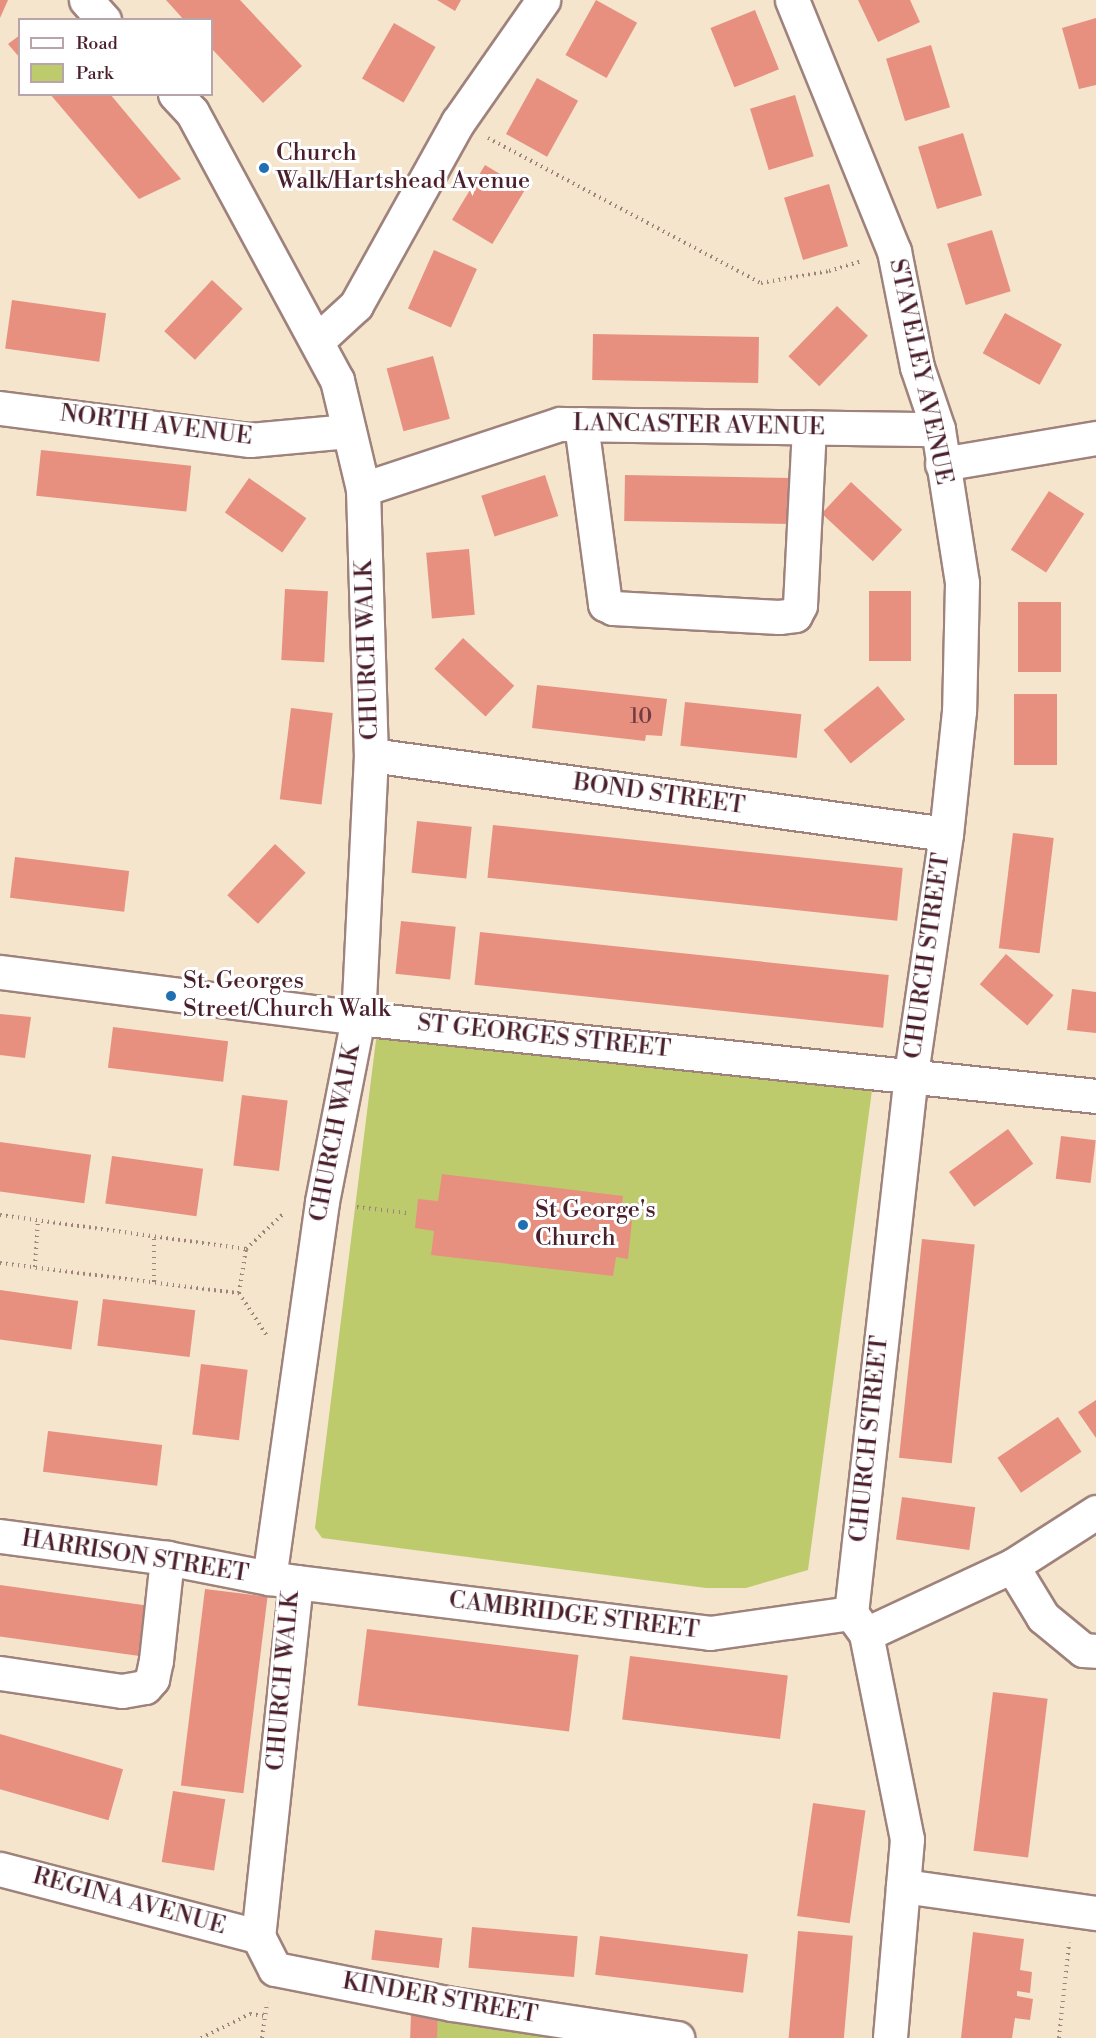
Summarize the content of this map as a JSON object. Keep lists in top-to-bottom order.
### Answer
{
  "streets": {
    "street": [
      "STAVELEY AVENUE",
      "NORTH AVENUE",
      "LANCASTER AVENUE",
      "CHURCH WALK",
      "BOND STREET",
      "CHURCH STREET",
      "ST GEORGES STREET",
      "HARRISON STREET",
      "CAMBRIDGE STREET",
      "REGINA AVENUE",
      "KINDER STREET"
    ]
  },
  "crossings": [
    ["STAVELEY AVENUE", "LANCASTER AVENUE"],
    ["STAVELEY AVENUE", "BOND STREET"],
    ["STAVELEY AVENUE", "CHURCH STREET"],
    ["NORTH AVENUE", "CHURCH WALK"],
    ["LANCASTER AVENUE", "CHURCH WALK"],
    ["CHURCH WALK", "BOND STREET"],
    ["CHURCH WALK", "ST GEORGES STREET"],
    ["CHURCH WALK", "HARRISON STREET"],
    ["CHURCH WALK", "CAMBRIDGE STREET"],
    ["CHURCH WALK", "REGINA AVENUE"],
    ["CHURCH WALK", "KINDER STREET"],
    ["BOND STREET", "CHURCH STREET"],
    ["CHURCH STREET", "ST GEORGES STREET"],
    ["CHURCH STREET", "CAMBRIDGE STREET"],
    ["HARRISON STREET", "CAMBRIDGE STREET"],
    ["REGINA AVENUE", "KINDER STREET"]
  ],
  "places": ["Church Walk/Hartshead Avenue", "St. Georges Street/Church Walk", "St George's Church"],
  "house_numbers": ["10"],
  "legend": ["Road", "Park"]
}
